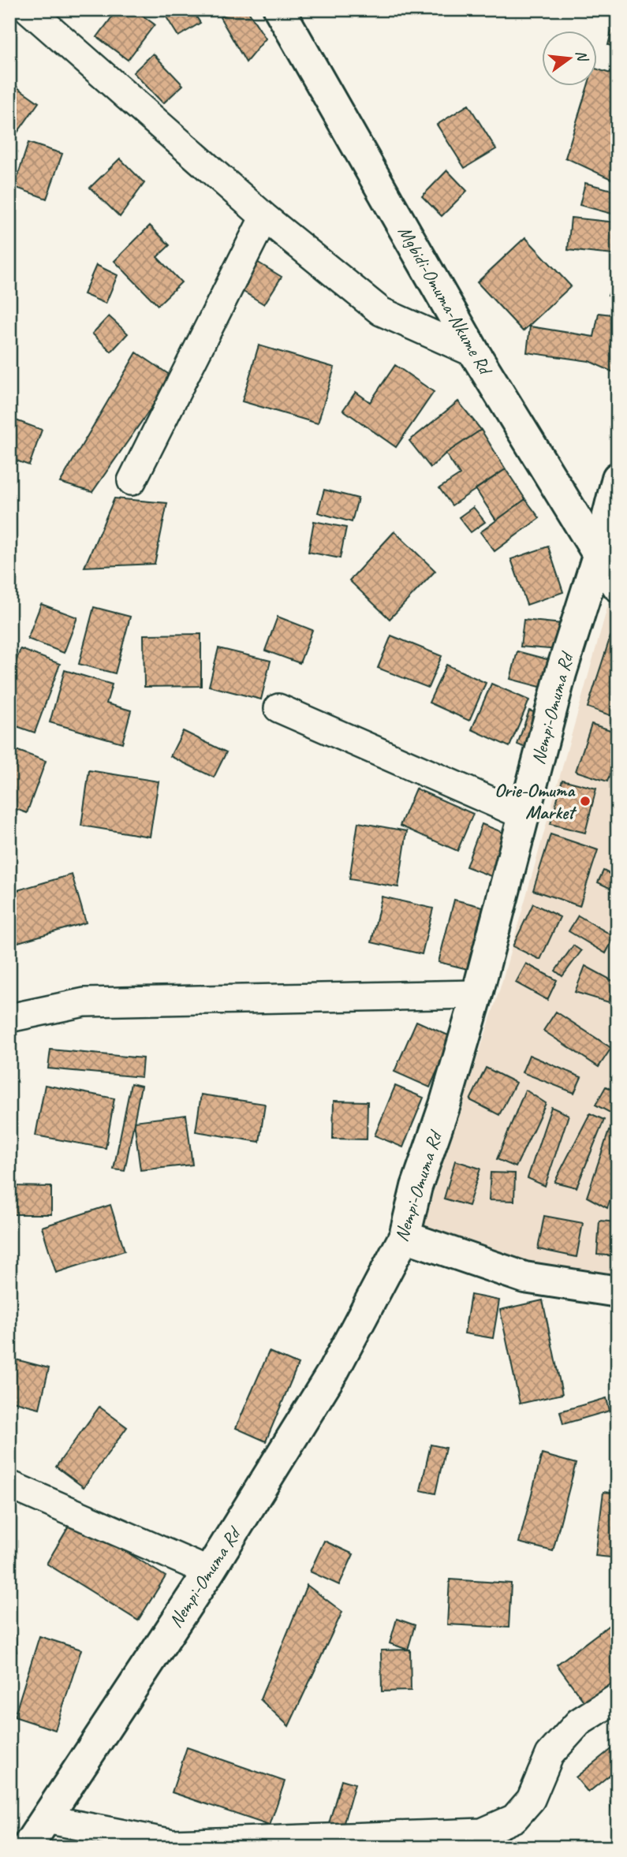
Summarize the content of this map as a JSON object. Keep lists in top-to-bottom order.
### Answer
{
  "streets": {
    "street": ["Mgbidi-Omuma-Nkume Rd", "Nempi-Omuma Rd"]
  },
  "crossings": [
    ["Mgbidi-Omuma-Nkume Rd", "Nempi-Omuma Rd"]
  ],
  "places": ["Orie-Omuma Market"],
  "north": "right"
}
